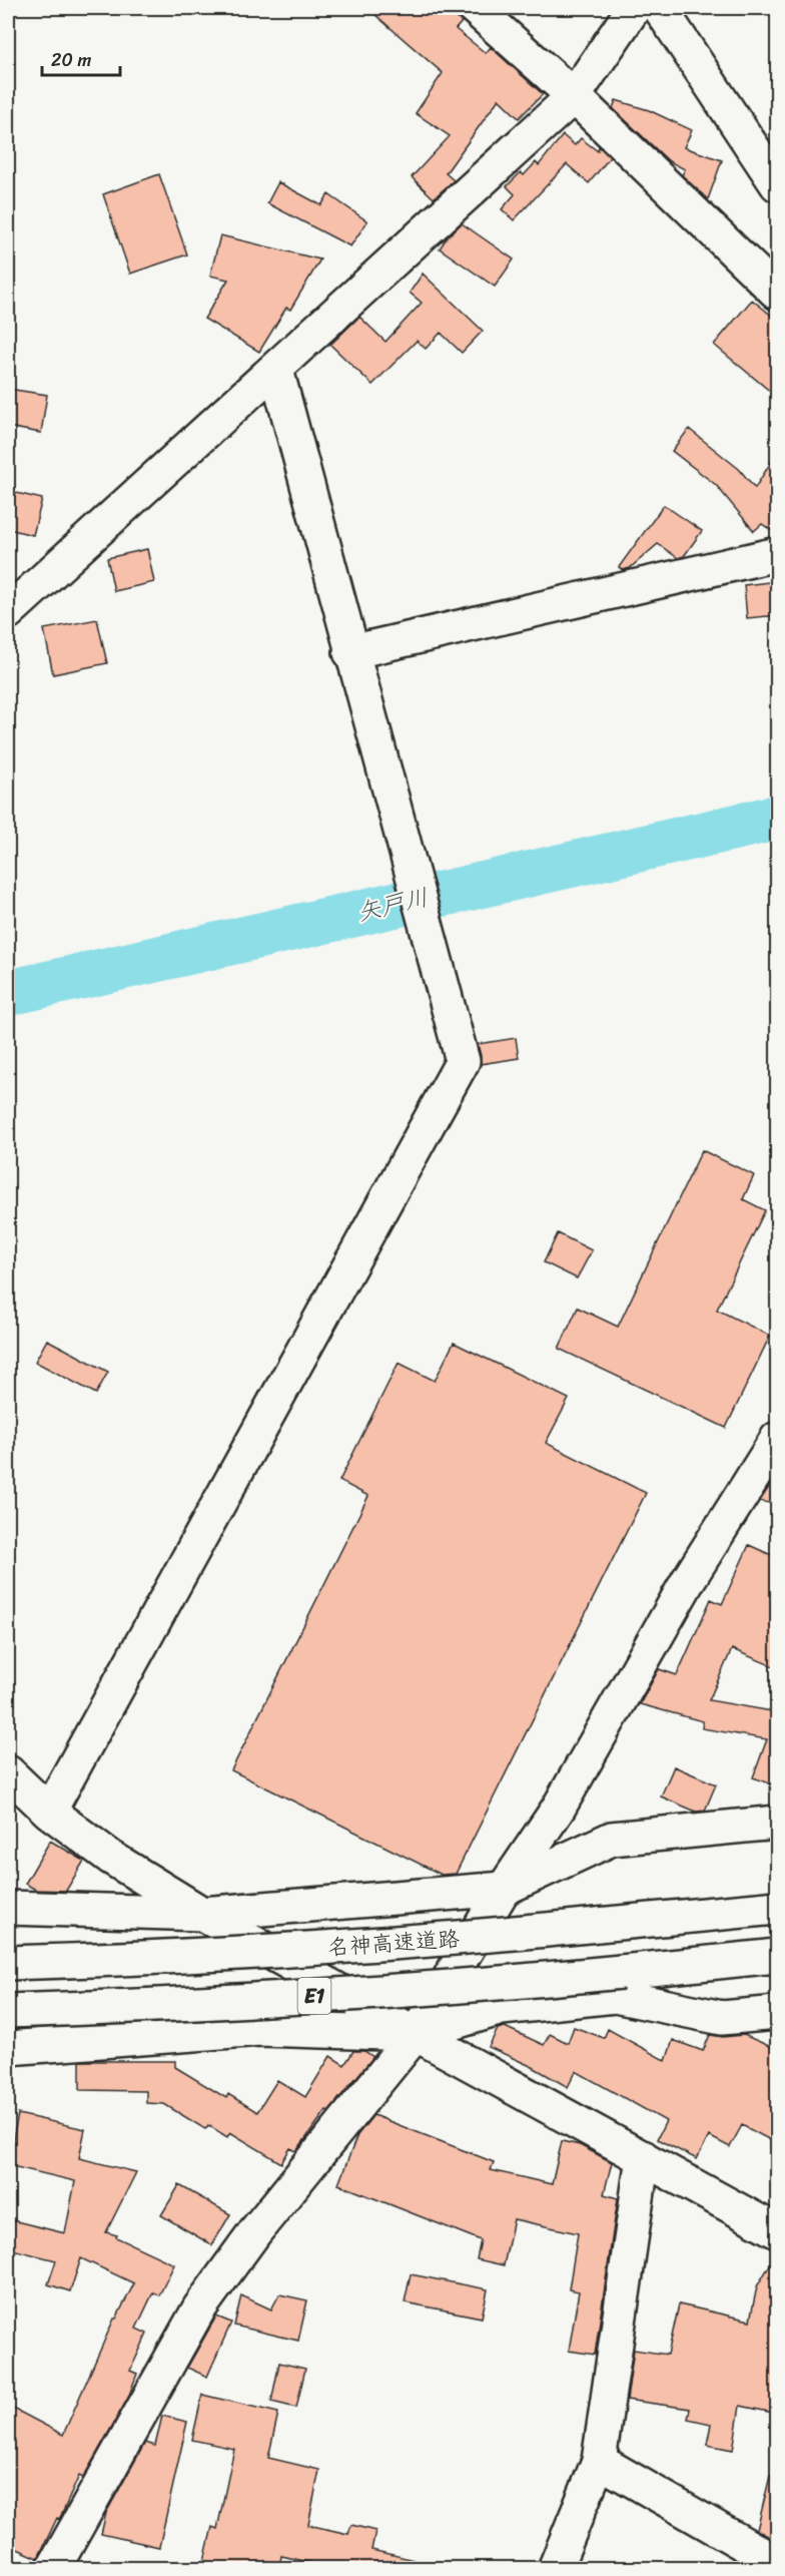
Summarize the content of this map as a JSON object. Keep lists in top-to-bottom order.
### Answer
{
  "streets": {
    "main road": ["名神高速道路", "E1"]
  },
  "water": ["矢戸川"],
  "scale_bar": "20 m"
}
